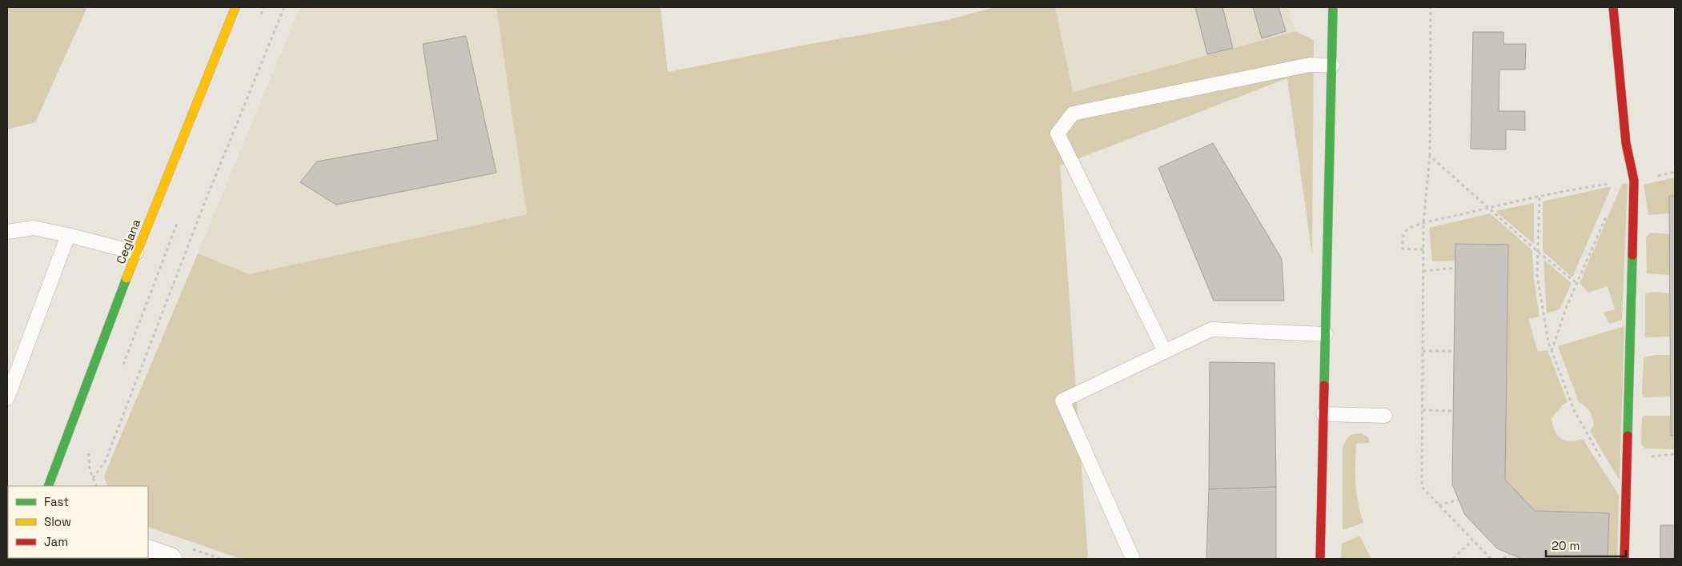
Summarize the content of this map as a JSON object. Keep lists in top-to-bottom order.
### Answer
{
  "streets": {
    "street": ["Ceglana"]
  },
  "legend": ["Fast", "Slow", "Jam"],
  "scale_bar": "20 m"
}
